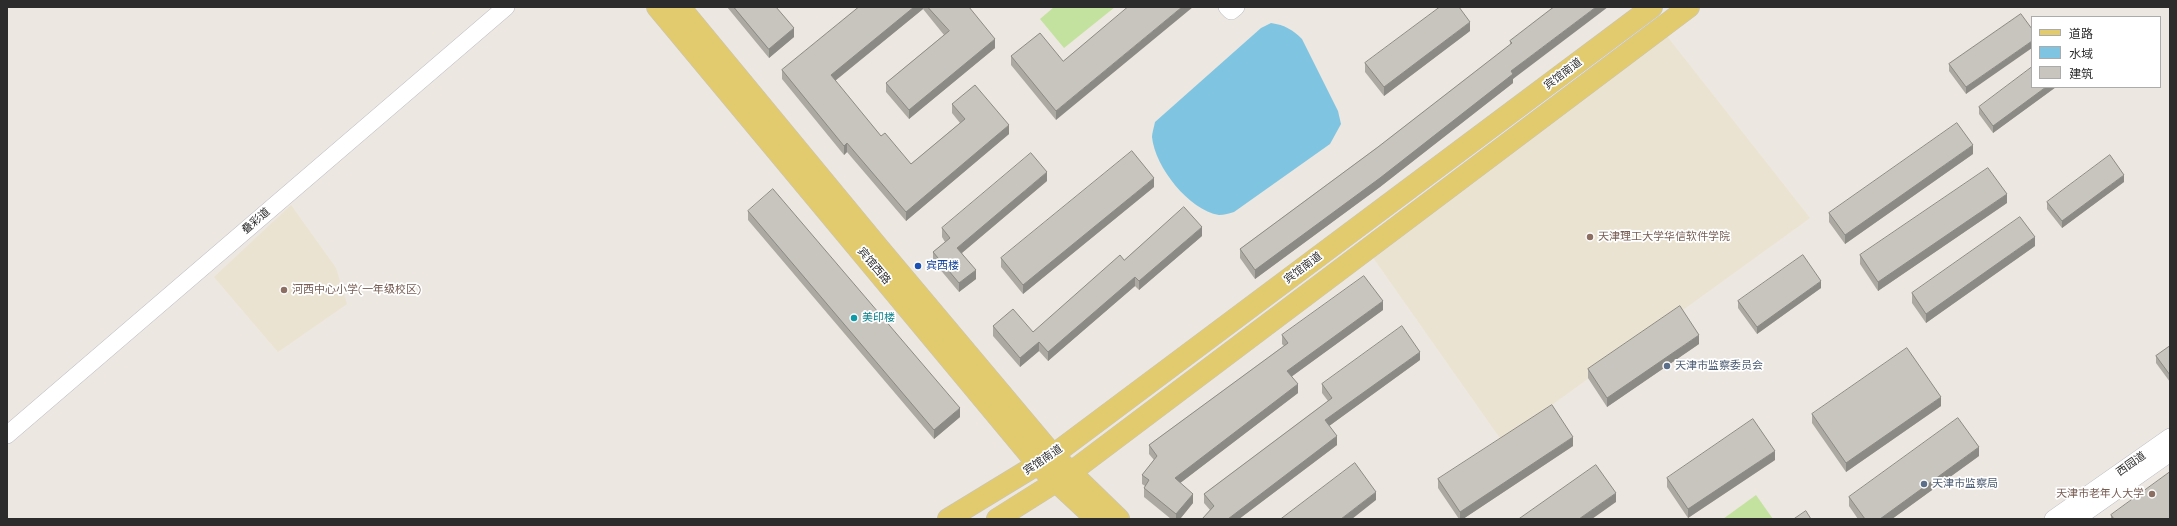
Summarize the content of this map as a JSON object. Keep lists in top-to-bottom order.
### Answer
{
  "streets": {
    "main road": ["宾馆南道", "宾馆西路"],
    "street": ["叠彩道", "西园道"]
  },
  "crossings": [
    ["宾馆南道", "宾馆西路"]
  ],
  "places": [
    "天津理工大学华信软件学院",
    "宾西楼",
    "河西中心小学(一年级校区)",
    "美印楼",
    "天津市监察委员会",
    "天津市监察局",
    "天津市老年人大学"
  ],
  "legend": ["道路", "水域", "建筑"]
}
